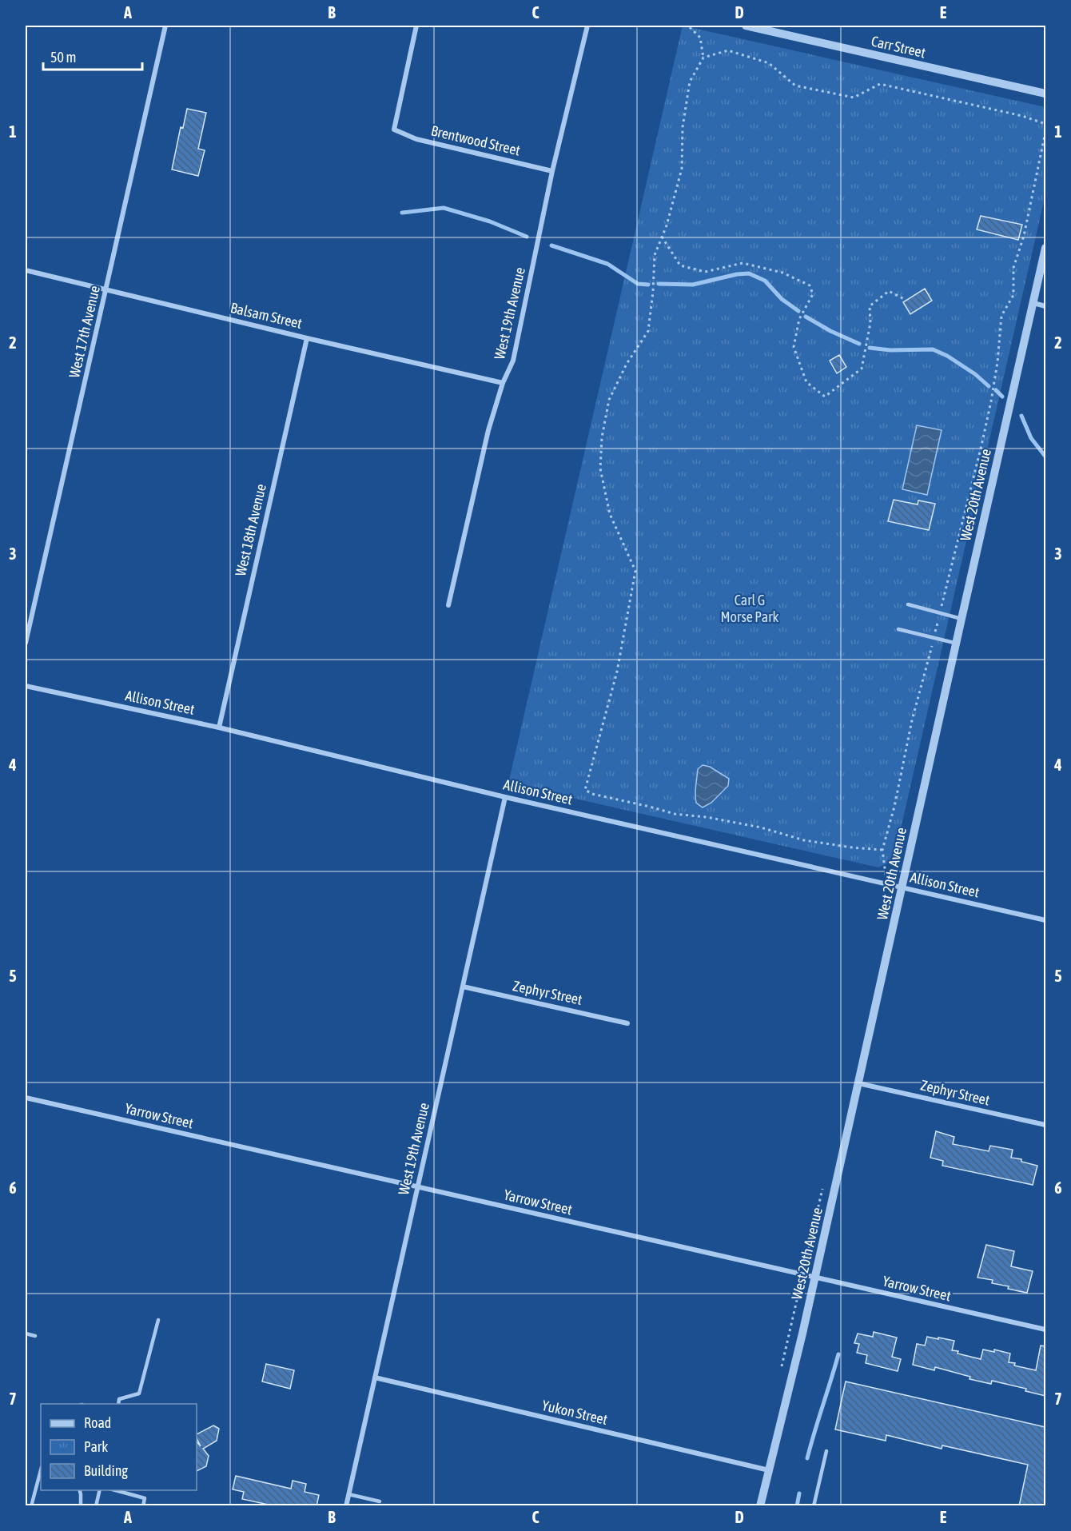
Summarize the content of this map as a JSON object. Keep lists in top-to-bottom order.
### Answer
{
  "streets": {
    "street": [
      "Carr Street",
      "Brentwood Street",
      "West 19th Avenue",
      "Balsam Street",
      "West 17th Avenue",
      "West 20th Avenue",
      "West 18th Avenue",
      "Allison Street",
      "Zephyr Street",
      "Yarrow Street",
      "Yukon Street"
    ]
  },
  "crossings": [
    ["Brentwood Street", "West 19th Avenue"],
    ["West 19th Avenue", "Balsam Street"],
    ["West 19th Avenue", "Allison Street"],
    ["West 19th Avenue", "Zephyr Street"],
    ["West 19th Avenue", "Yarrow Street"],
    ["West 19th Avenue", "Yukon Street"],
    ["Balsam Street", "West 17th Avenue"],
    ["Balsam Street", "West 18th Avenue"],
    ["West 20th Avenue", "Allison Street"],
    ["West 20th Avenue", "Zephyr Street"],
    ["West 20th Avenue", "Yarrow Street"],
    ["West 20th Avenue", "Yukon Street"],
    ["West 18th Avenue", "Allison Street"]
  ],
  "parks": ["Carl G Morse Park"],
  "legend": ["Road", "Park", "Building"],
  "scale_bar": "50 m",
  "grid": {
    "columns": [
      "A",
      "B",
      "C",
      "D",
      "E"
    ],
    "rows": [
      "1",
      "2",
      "3",
      "4",
      "5",
      "6",
      "7"
    ]
  }
}
